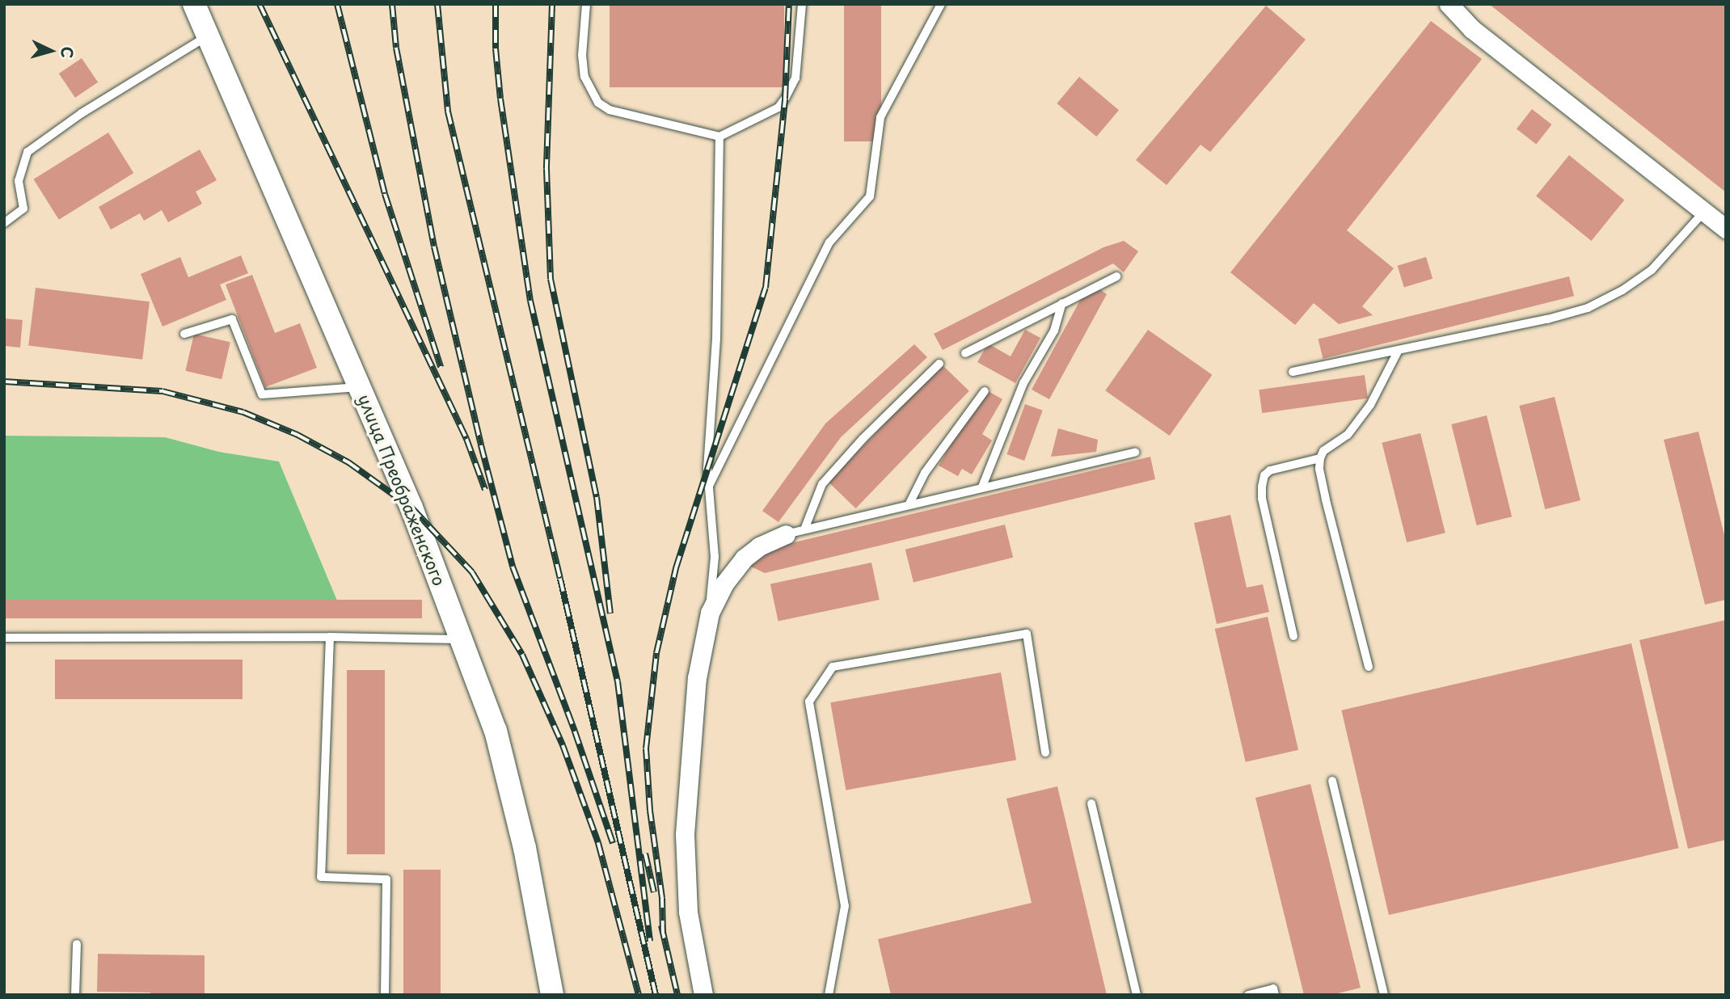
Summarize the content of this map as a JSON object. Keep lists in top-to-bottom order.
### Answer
{
  "streets": {
    "street": ["улица Преображенского"]
  },
  "north": "right"
}
